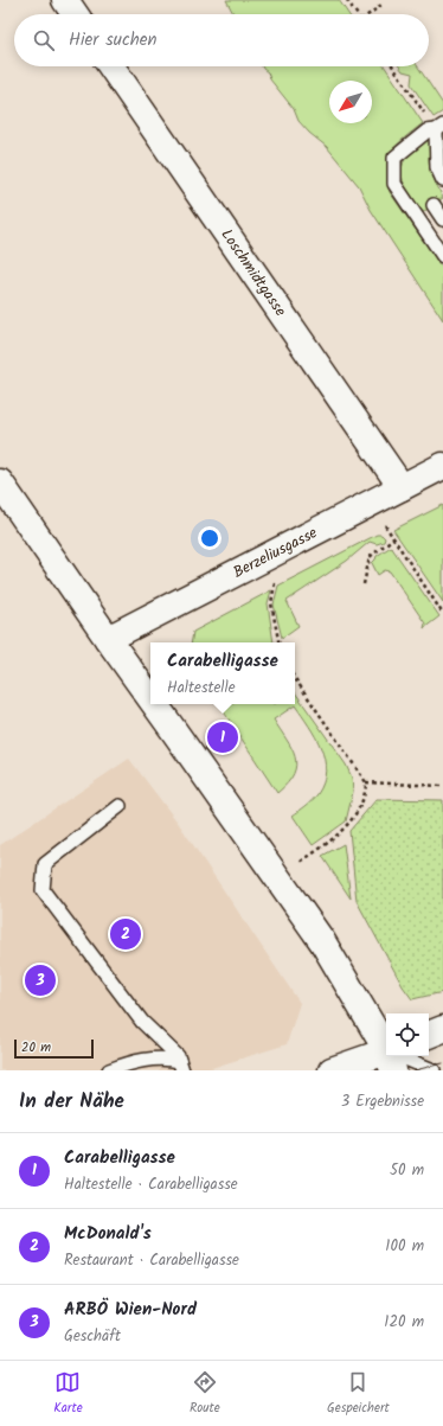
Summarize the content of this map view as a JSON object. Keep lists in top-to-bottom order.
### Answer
{
  "streets": {
    "street": ["Loschmidtgasse", "Berzeliusgasse"]
  },
  "crossings": [
    ["Loschmidtgasse", "Berzeliusgasse"]
  ],
  "scale_bar": "20 m",
  "north": "bottom left",
  "page": {
    "search": "Hier suchen",
    "popup": ["Carabelligasse", "Haltestelle"],
    "pins": ["1", "2", "3"],
    "scale": "20 m",
    "heading": ["In der Nähe", "3 Ergebnisse"],
    "list": [
      {
        "mark": "1",
        "name": "Carabelligasse",
        "note": "Haltestelle · Carabelligasse",
        "value": "50 m"
      },
      {
        "mark": "2",
        "name": "McDonald's",
        "note": "Restaurant · Carabelligasse",
        "value": "100 m"
      },
      {
        "mark": "3",
        "name": "ARBÖ Wien-Nord",
        "note": "Geschäft",
        "value": "120 m"
      }
    ],
    "nav": ["Karte", "Route", "Gespeichert"]
  }
}
